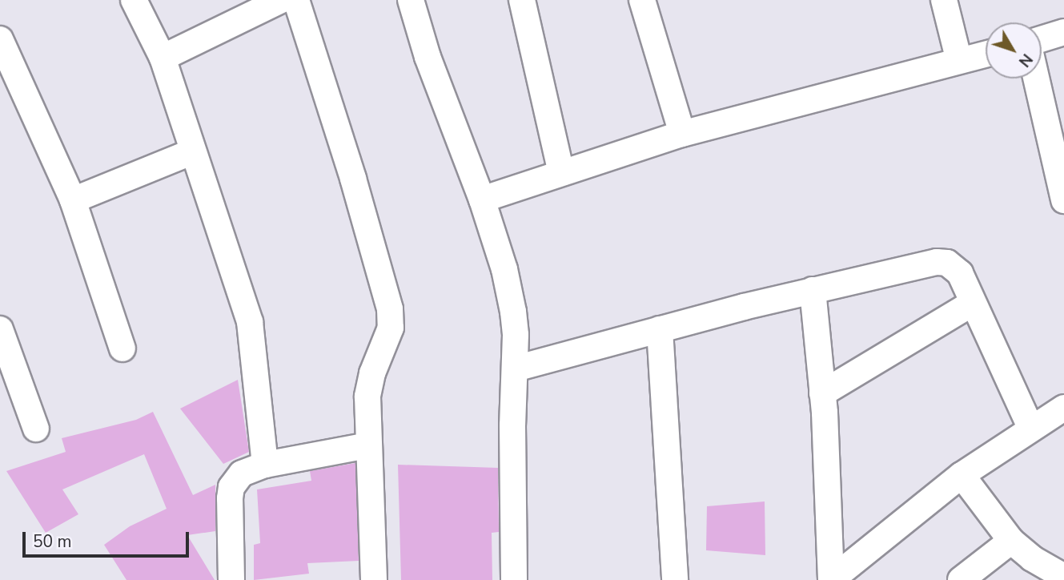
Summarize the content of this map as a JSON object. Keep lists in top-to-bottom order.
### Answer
{
  "scale_bar": "50 m",
  "north": "bottom right"
}
